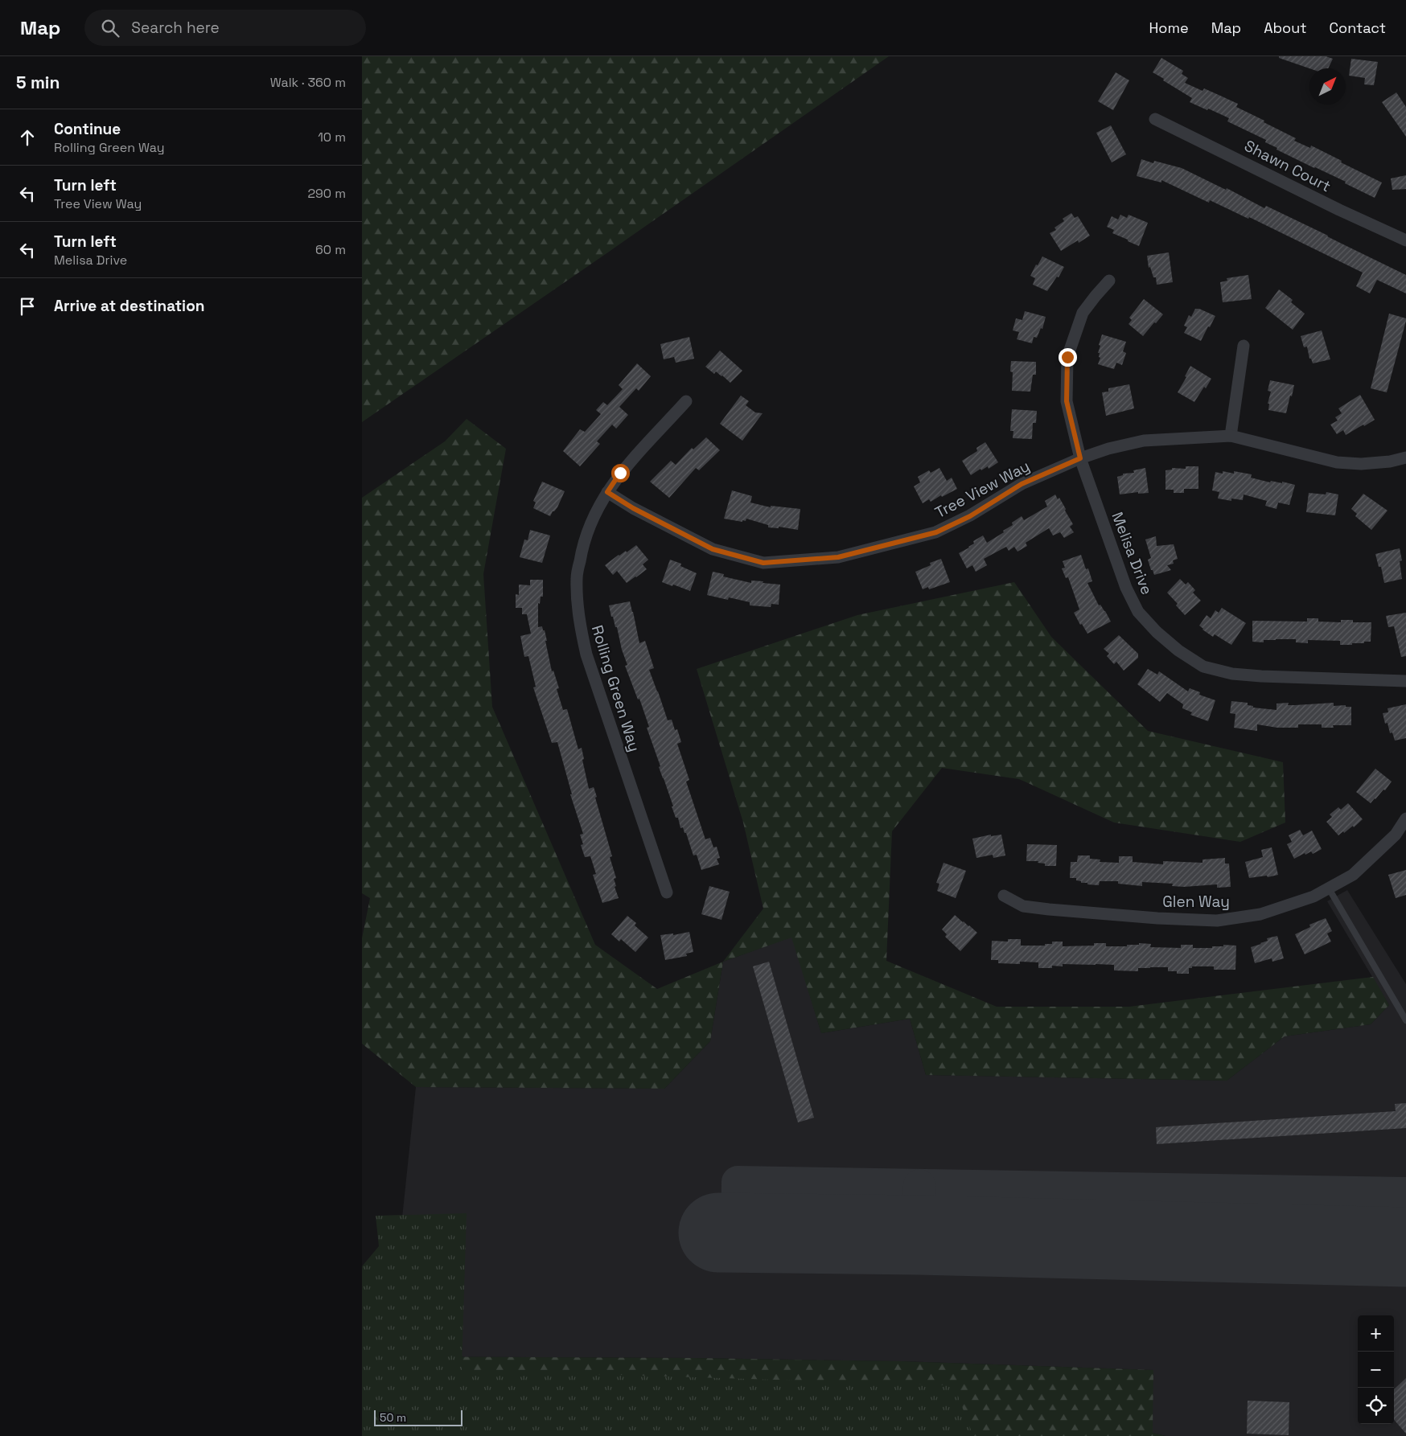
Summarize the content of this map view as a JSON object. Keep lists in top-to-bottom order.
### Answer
{
  "streets": {
    "street": [
      "Shawn Court",
      "Tree View Way",
      "Melisa Drive",
      "Rolling Green Way",
      "Glen Way"
    ]
  },
  "crossings": [
    ["Tree View Way", "Melisa Drive"],
    ["Tree View Way", "Rolling Green Way"]
  ],
  "scale_bar": "50 m",
  "north": "top right",
  "page": {
    "header": "Map",
    "search": "Search here",
    "nav": [
      "Home",
      "Map",
      "About",
      "Contact"
    ],
    "heading": ["5 min", "Walk · 360 m"],
    "list": [
      ["Continue", "Rolling Green Way", "10 m"],
      ["Turn left", "Tree View Way", "290 m"],
      ["Turn left", "Melisa Drive", "60 m"],
      "Arrive at destination"
    ],
    "map_buttons": ["+", "−"],
    "scale": "50 m"
  }
}
